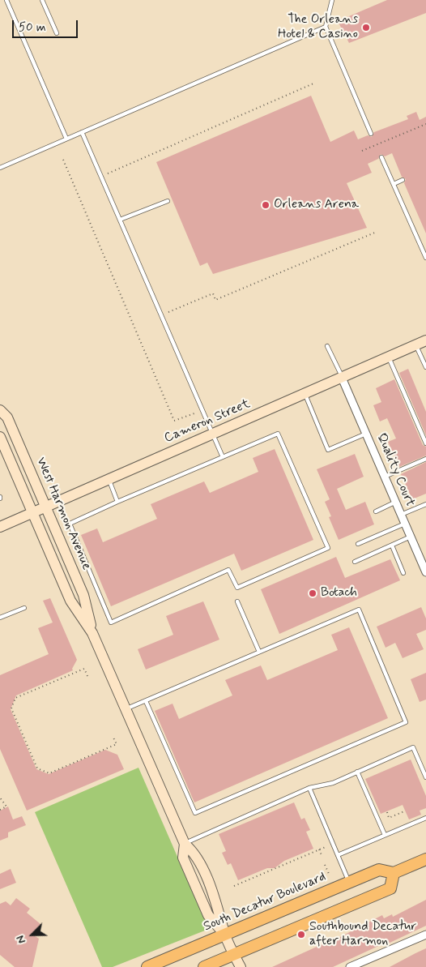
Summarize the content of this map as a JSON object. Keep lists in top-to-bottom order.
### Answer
{
  "streets": {
    "main road": ["Cameron Street", "West Harmon Avenue", "South Decatur Boulevard"],
    "street": ["Quality Court"]
  },
  "crossings": [
    ["Cameron Street", "Quality Court"],
    ["Cameron Street", "West Harmon Avenue"],
    ["West Harmon Avenue", "South Decatur Boulevard"]
  ],
  "places": [
    "The Orleans Hotel & Casino",
    "Orleans Arena",
    "Botach",
    "Southbound Decatur after Harmon"
  ],
  "scale_bar": "50 m",
  "north": "bottom left"
}
